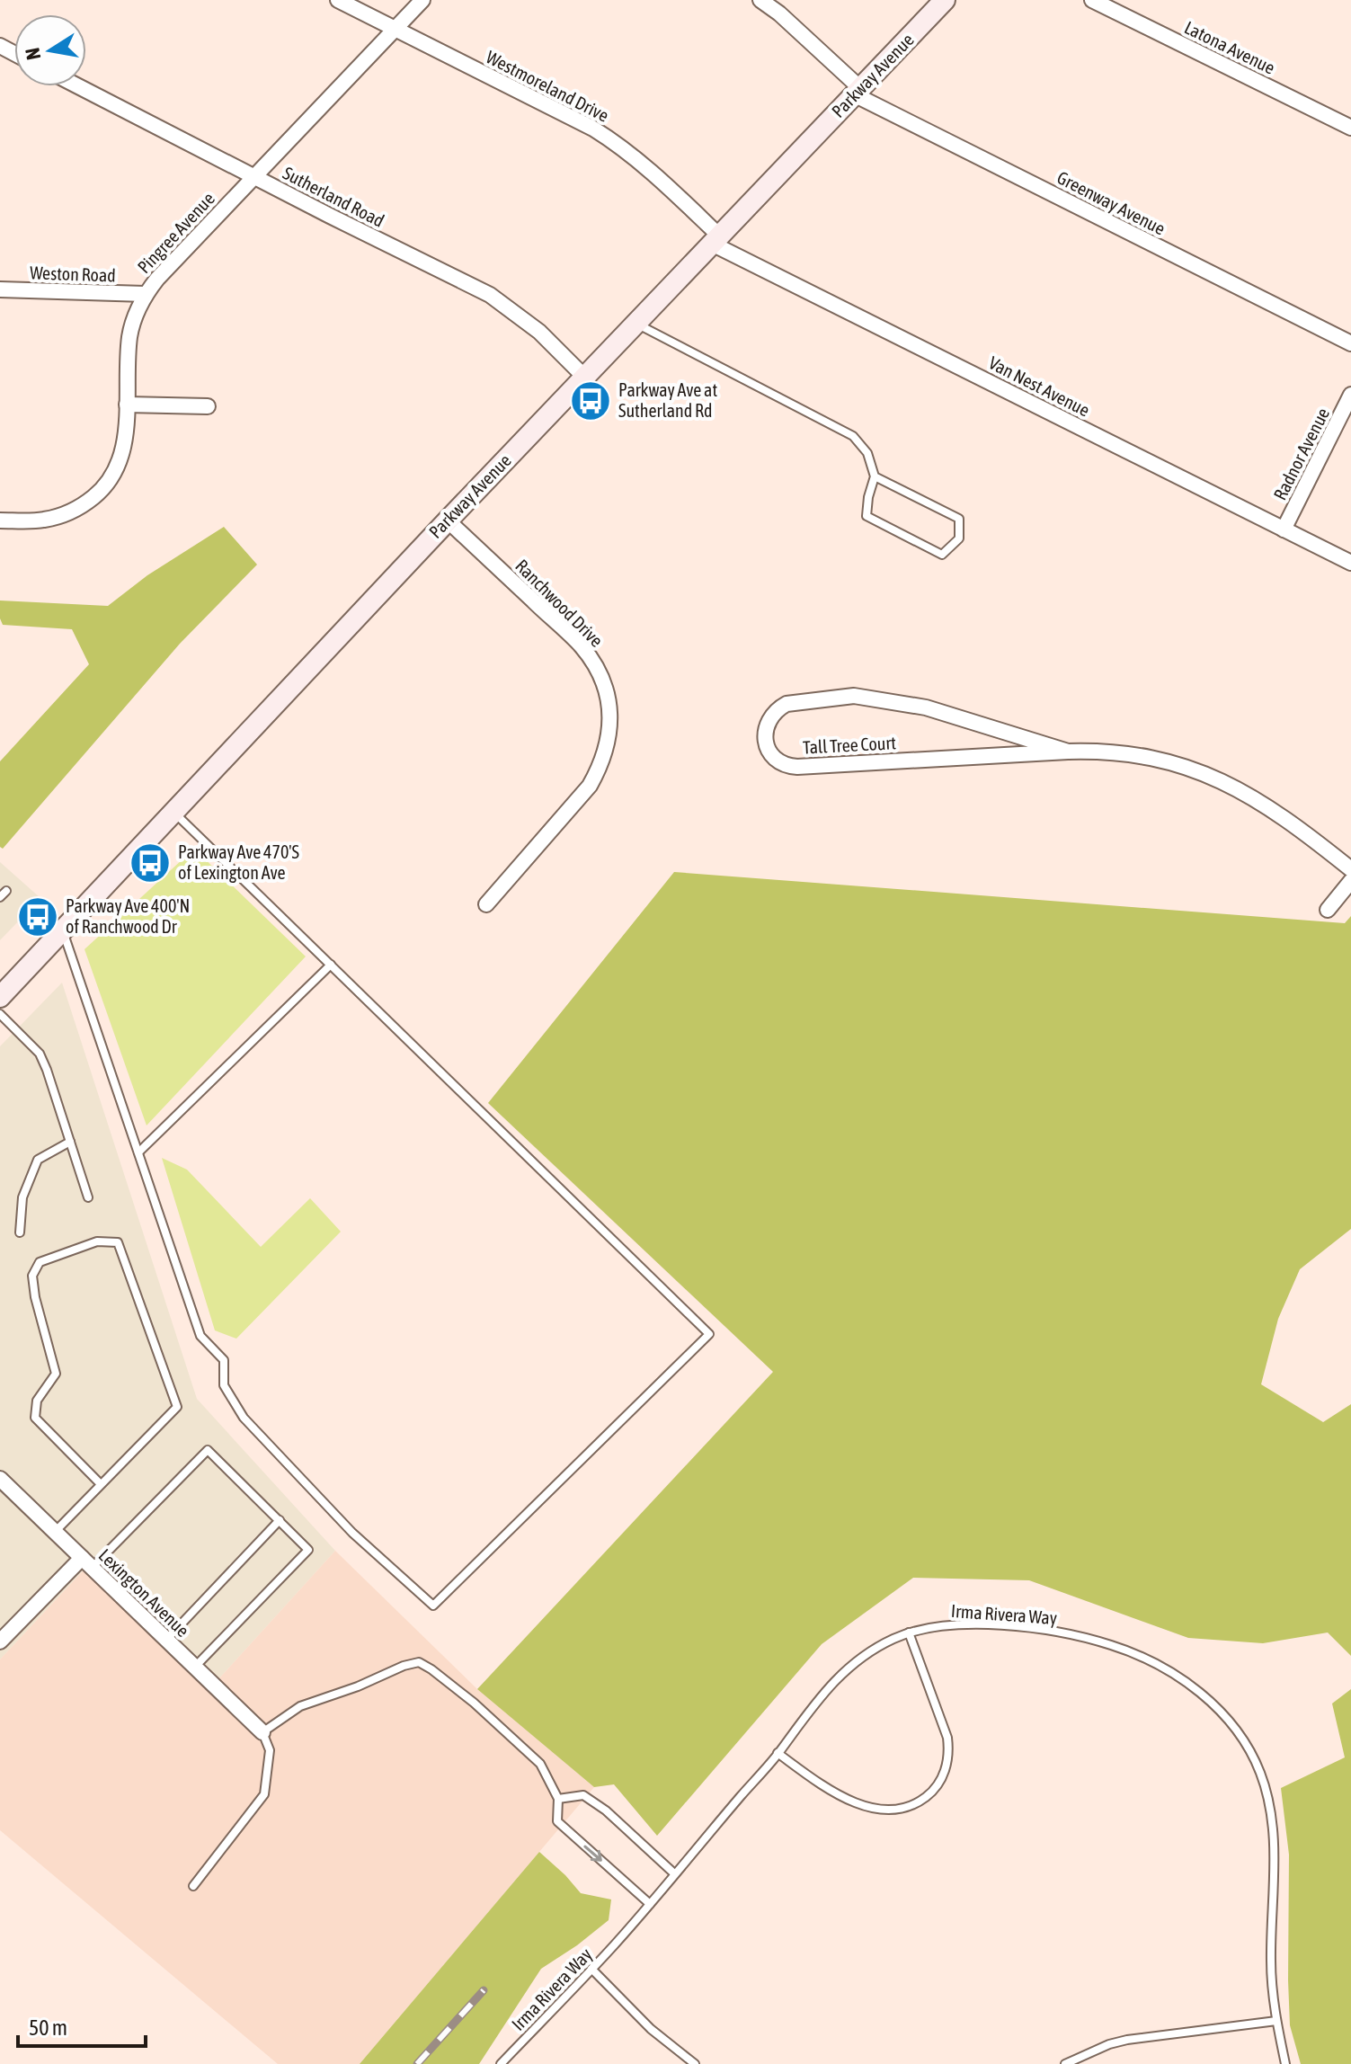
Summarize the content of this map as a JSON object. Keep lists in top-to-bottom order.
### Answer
{
  "streets": {
    "main road": ["Parkway Avenue"],
    "street": [
      "Latona Avenue",
      "Westmoreland Drive",
      "Sutherland Road",
      "Greenway Avenue",
      "Pingree Avenue",
      "Weston Road",
      "Van Nest Avenue",
      "Radnor Avenue",
      "Ranchwood Drive",
      "Tall Tree Court",
      "Lexington Avenue"
    ],
    "lane": ["Irma Rivera Way"]
  },
  "crossings": [
    ["Parkway Avenue", "Westmoreland Drive"],
    ["Parkway Avenue", "Sutherland Road"],
    ["Parkway Avenue", "Greenway Avenue"],
    ["Parkway Avenue", "Van Nest Avenue"],
    ["Parkway Avenue", "Ranchwood Drive"],
    ["Westmoreland Drive", "Pingree Avenue"],
    ["Westmoreland Drive", "Van Nest Avenue"],
    ["Sutherland Road", "Pingree Avenue"],
    ["Pingree Avenue", "Weston Road"],
    ["Van Nest Avenue", "Radnor Avenue"]
  ],
  "places": {
    "bus stop": ["Parkway Ave at Sutherland Rd", "Parkway Ave 470'S of Lexington Ave", "Parkway Ave 400'N of Ranchwood Dr"]
  },
  "scale_bar": "50 m",
  "north": "left"
}
